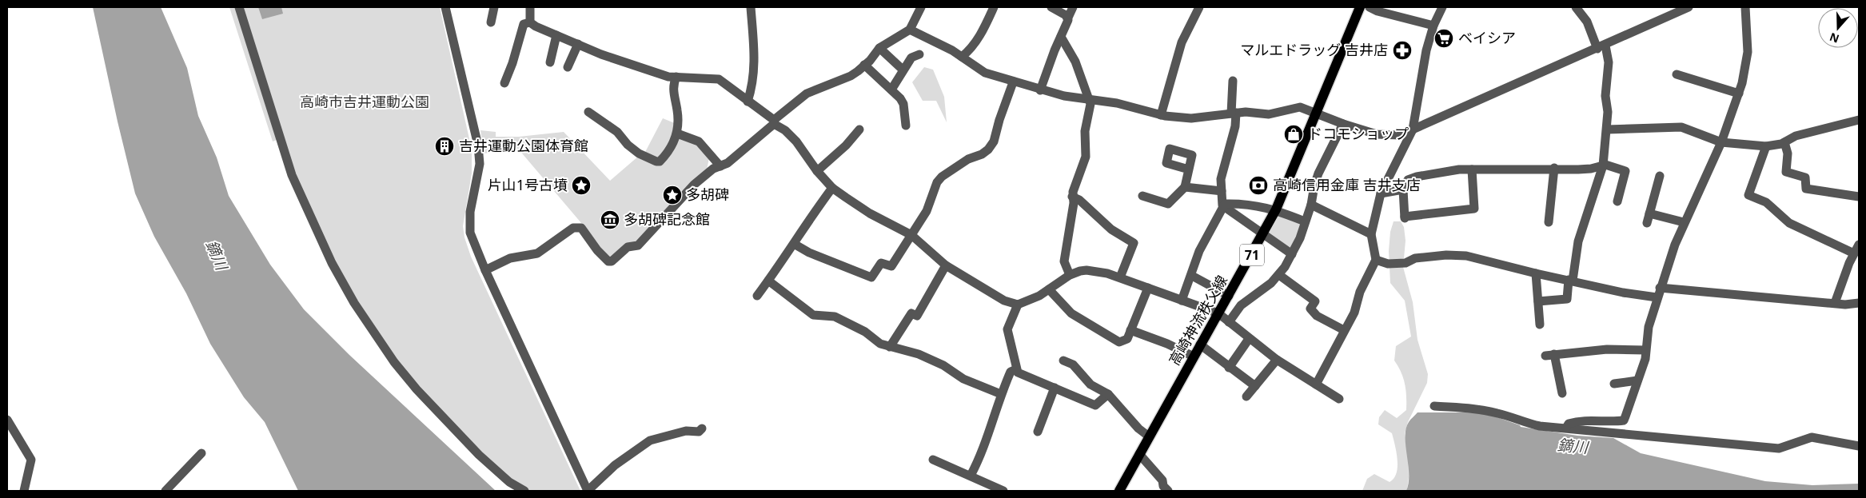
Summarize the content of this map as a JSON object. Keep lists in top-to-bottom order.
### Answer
{
  "streets": {
    "main road": ["71", "高崎神流秩父線"]
  },
  "water": ["鏑川"],
  "parks": ["高崎市吉井運動公園"],
  "places": {
    "supermarket": ["ベイシア"],
    "pharmacy": ["マルエドラッグ 吉井店"],
    "shop": ["ドコモショップ"],
    "building": ["吉井運動公園体育館"],
    "place": ["片山1号古墳", "多胡碑"],
    "bank": ["高崎信用金庫 吉井支店"],
    "museum": ["多胡碑記念館"]
  },
  "north": "bottom"
}
